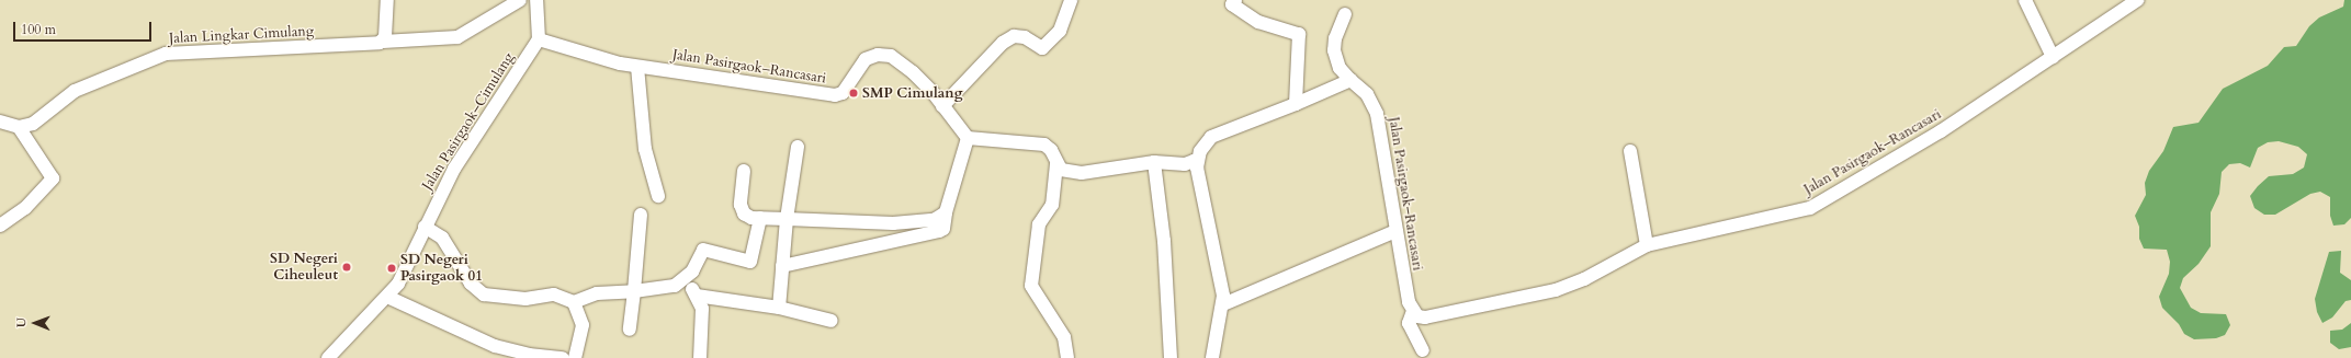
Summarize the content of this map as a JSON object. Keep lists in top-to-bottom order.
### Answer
{
  "streets": {
    "street": ["Jalan Lingkar Cimulang", "Jalan Pasirgaok–Rancasari", "Jalan Pasirgaok–Cimulang"]
  },
  "crossings": [
    ["Jalan Pasirgaok–Rancasari", "Jalan Pasirgaok–Cimulang"]
  ],
  "places": ["SMP Cimulang", "SD Negeri Ciheuleut", "SD Negeri Pasirgaok 01"],
  "scale_bar": "100 m",
  "north": "left"
}
